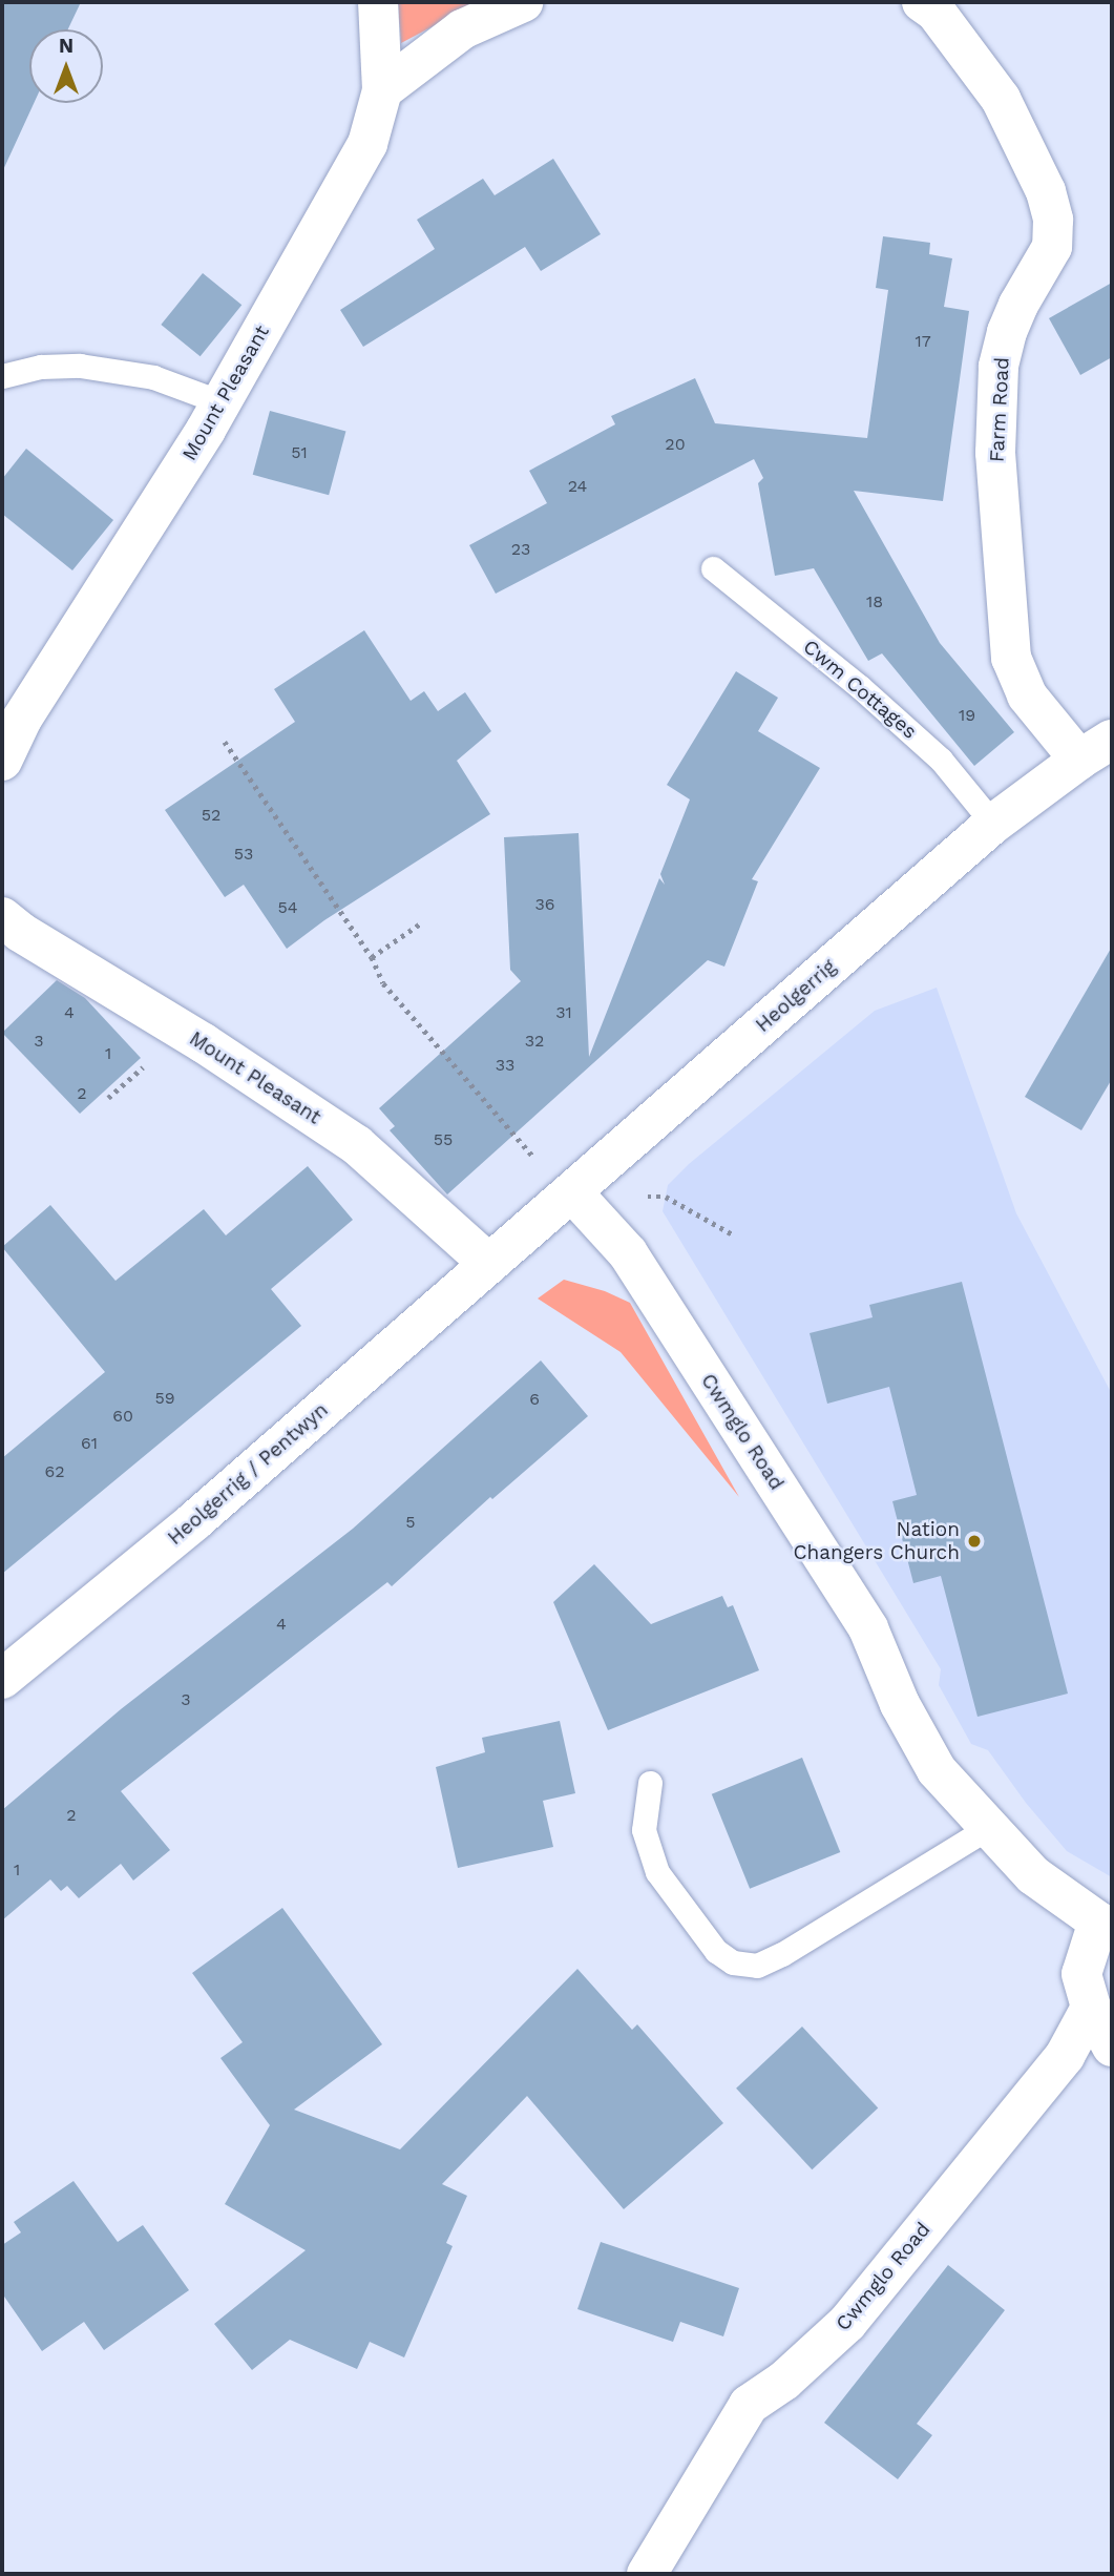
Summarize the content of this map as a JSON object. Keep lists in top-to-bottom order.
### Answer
{
  "streets": {
    "street": [
      "Mount Pleasant",
      "Farm Road",
      "Heolgerrig",
      "Cwmglo Road",
      "Heolgerrig / Pentwyn"
    ],
    "lane": ["Cwm Cottages"]
  },
  "crossings": [
    ["Mount Pleasant", "Heolgerrig"],
    ["Mount Pleasant", "Heolgerrig / Pentwyn"],
    ["Farm Road", "Heolgerrig"],
    ["Cwm Cottages", "Heolgerrig"],
    ["Heolgerrig", "Cwmglo Road"],
    ["Heolgerrig", "Heolgerrig / Pentwyn"]
  ],
  "places": ["Nation Changers Church"],
  "house_numbers": [
    "17",
    "20",
    "51",
    "24",
    "23",
    "18",
    "19",
    "52",
    "53",
    "36",
    "54",
    "4",
    "31",
    "3",
    "32",
    "1",
    "33",
    "2",
    "55",
    "59",
    "6",
    "60",
    "61",
    "62",
    "5",
    "4",
    "3",
    "2",
    "1"
  ],
  "north": "top"
}
